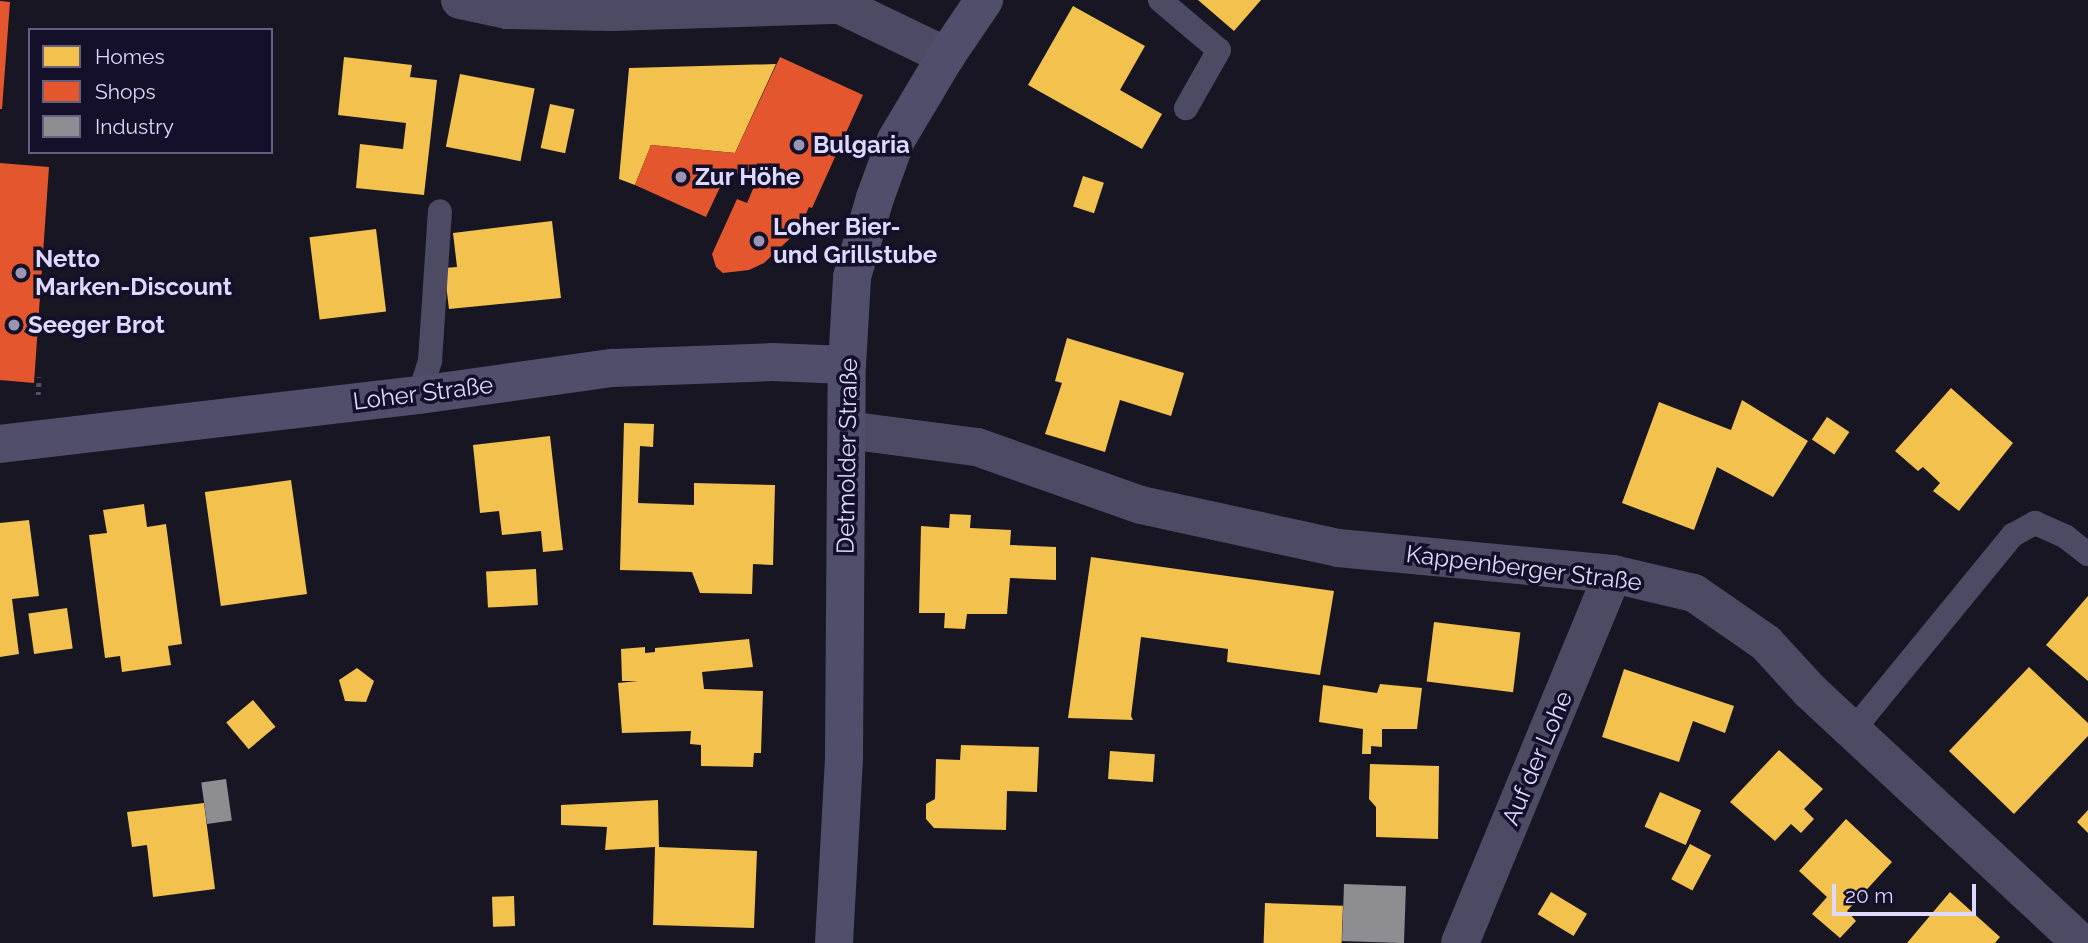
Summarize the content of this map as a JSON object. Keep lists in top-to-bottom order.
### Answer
{
  "streets": {
    "main road": ["Loher Straße", "Detmolder Straße"],
    "street": ["Kappenberger Straße", "Auf der Lohe"]
  },
  "crossings": [
    ["Loher Straße", "Detmolder Straße"],
    ["Detmolder Straße", "Kappenberger Straße"],
    ["Kappenberger Straße", "Auf der Lohe"]
  ],
  "places": [
    "Bulgaria",
    "Zur Höhe",
    "Loher Bier- und Grillstube",
    "Netto Marken-Discount",
    "Seeger Brot"
  ],
  "legend": ["Homes", "Shops", "Industry"],
  "scale_bar": "20 m"
}
